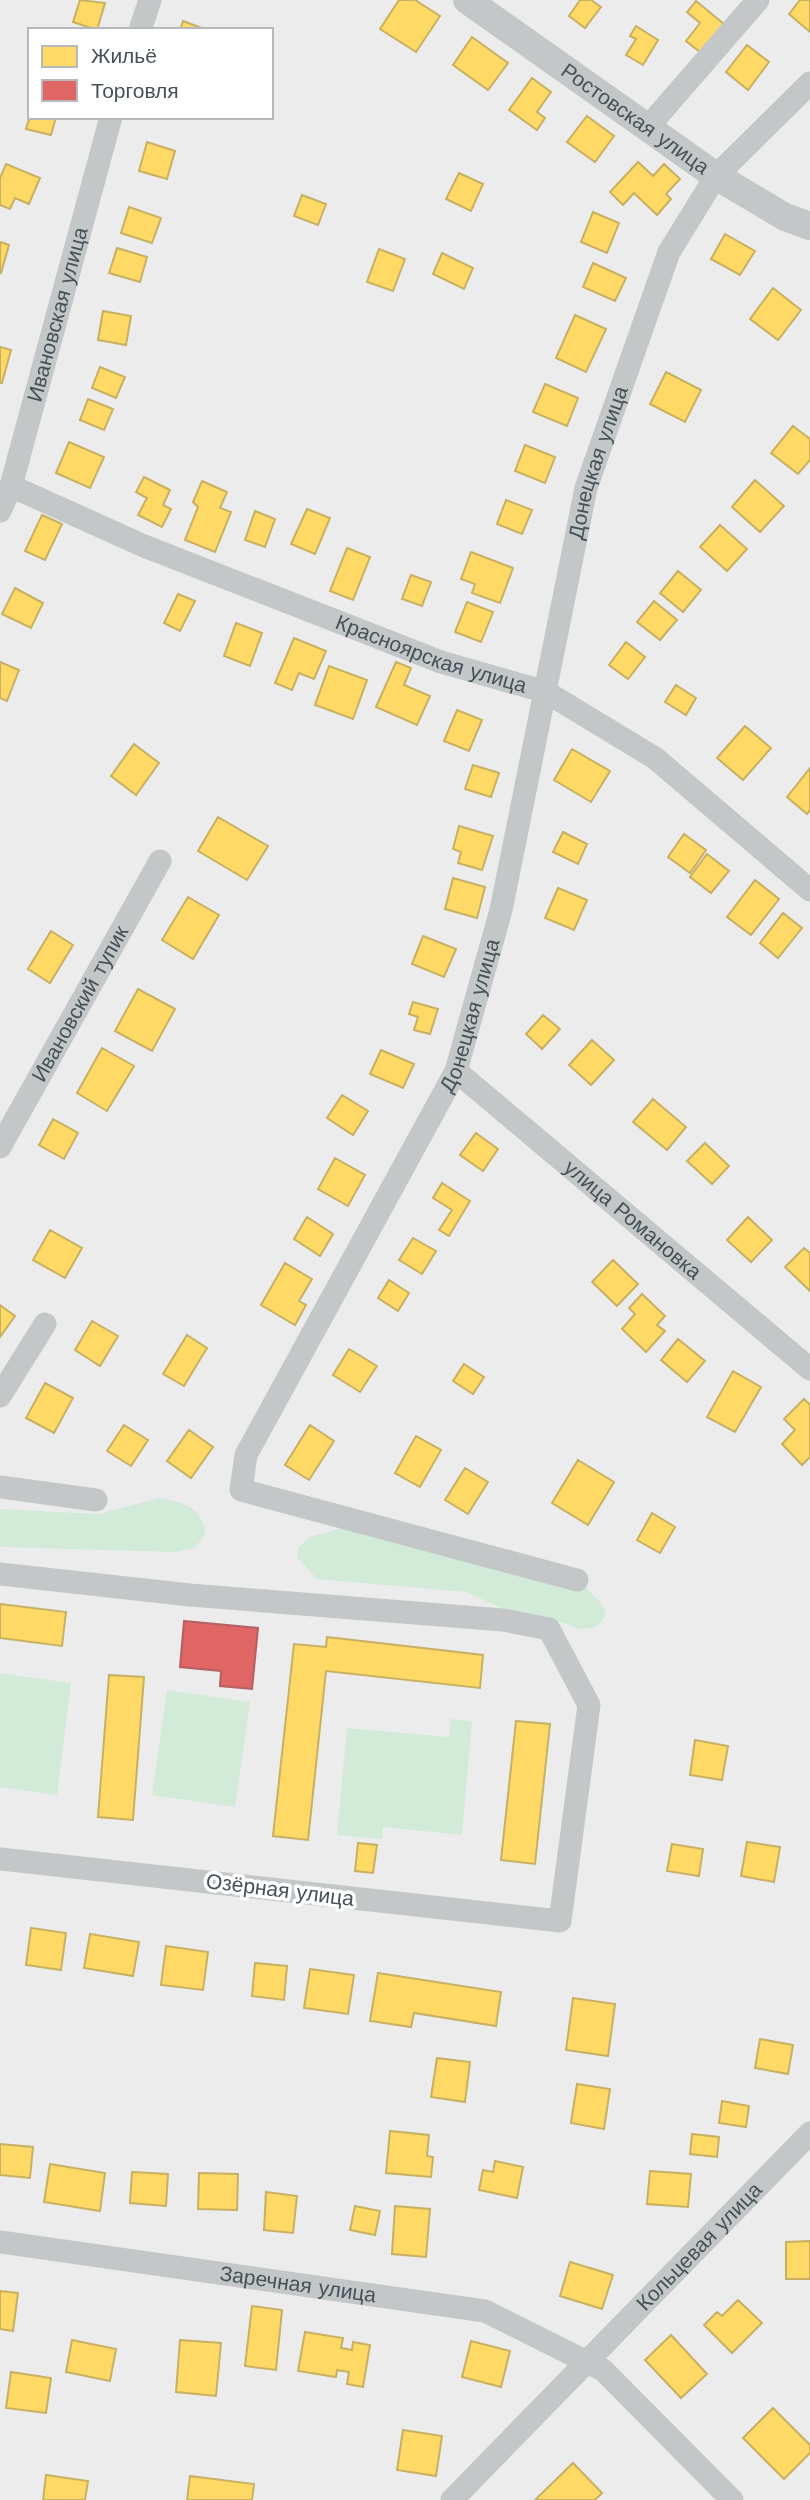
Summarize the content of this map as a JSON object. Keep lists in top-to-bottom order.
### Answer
{
  "streets": {
    "street": [
      "Ростовская улица",
      "Ивановская улица",
      "Донецкая улица",
      "Красноярская улица",
      "Ивановский тупик",
      "улица Романовка",
      "Озёрная улица",
      "Кольцевая улица",
      "Заречная улица"
    ]
  },
  "crossings": [
    ["Ростовская улица", "Донецкая улица"],
    ["Ивановская улица", "Красноярская улица"],
    ["Донецкая улица", "Красноярская улица"],
    ["Донецкая улица", "улица Романовка"],
    ["Кольцевая улица", "Заречная улица"]
  ],
  "legend": ["Жильё", "Торговля"]
}
